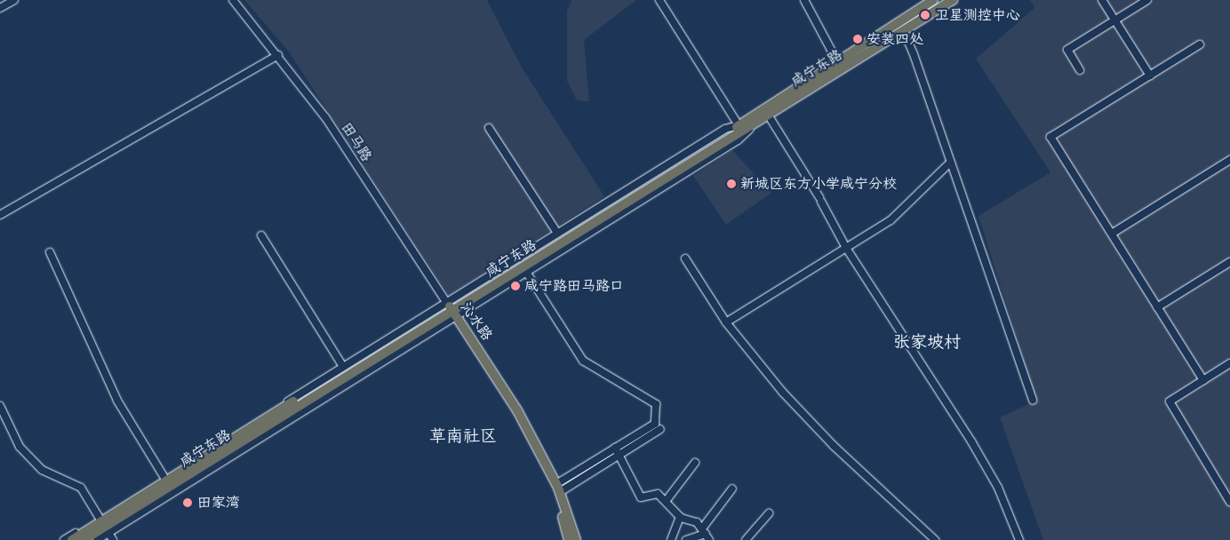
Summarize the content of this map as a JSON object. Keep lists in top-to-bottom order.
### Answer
{
  "streets": {
    "main road": ["咸宁东路", "沁水路"],
    "street": ["田马路"]
  },
  "crossings": [
    ["咸宁东路", "田马路"],
    ["咸宁东路", "沁水路"],
    ["田马路", "沁水路"]
  ],
  "districts": ["张家坡村", "草南社区"],
  "places": [
    "卫星测控中心",
    "安装四处",
    "新城区东方小学咸宁分校",
    "咸宁路田马路口",
    "田家湾"
  ]
}
